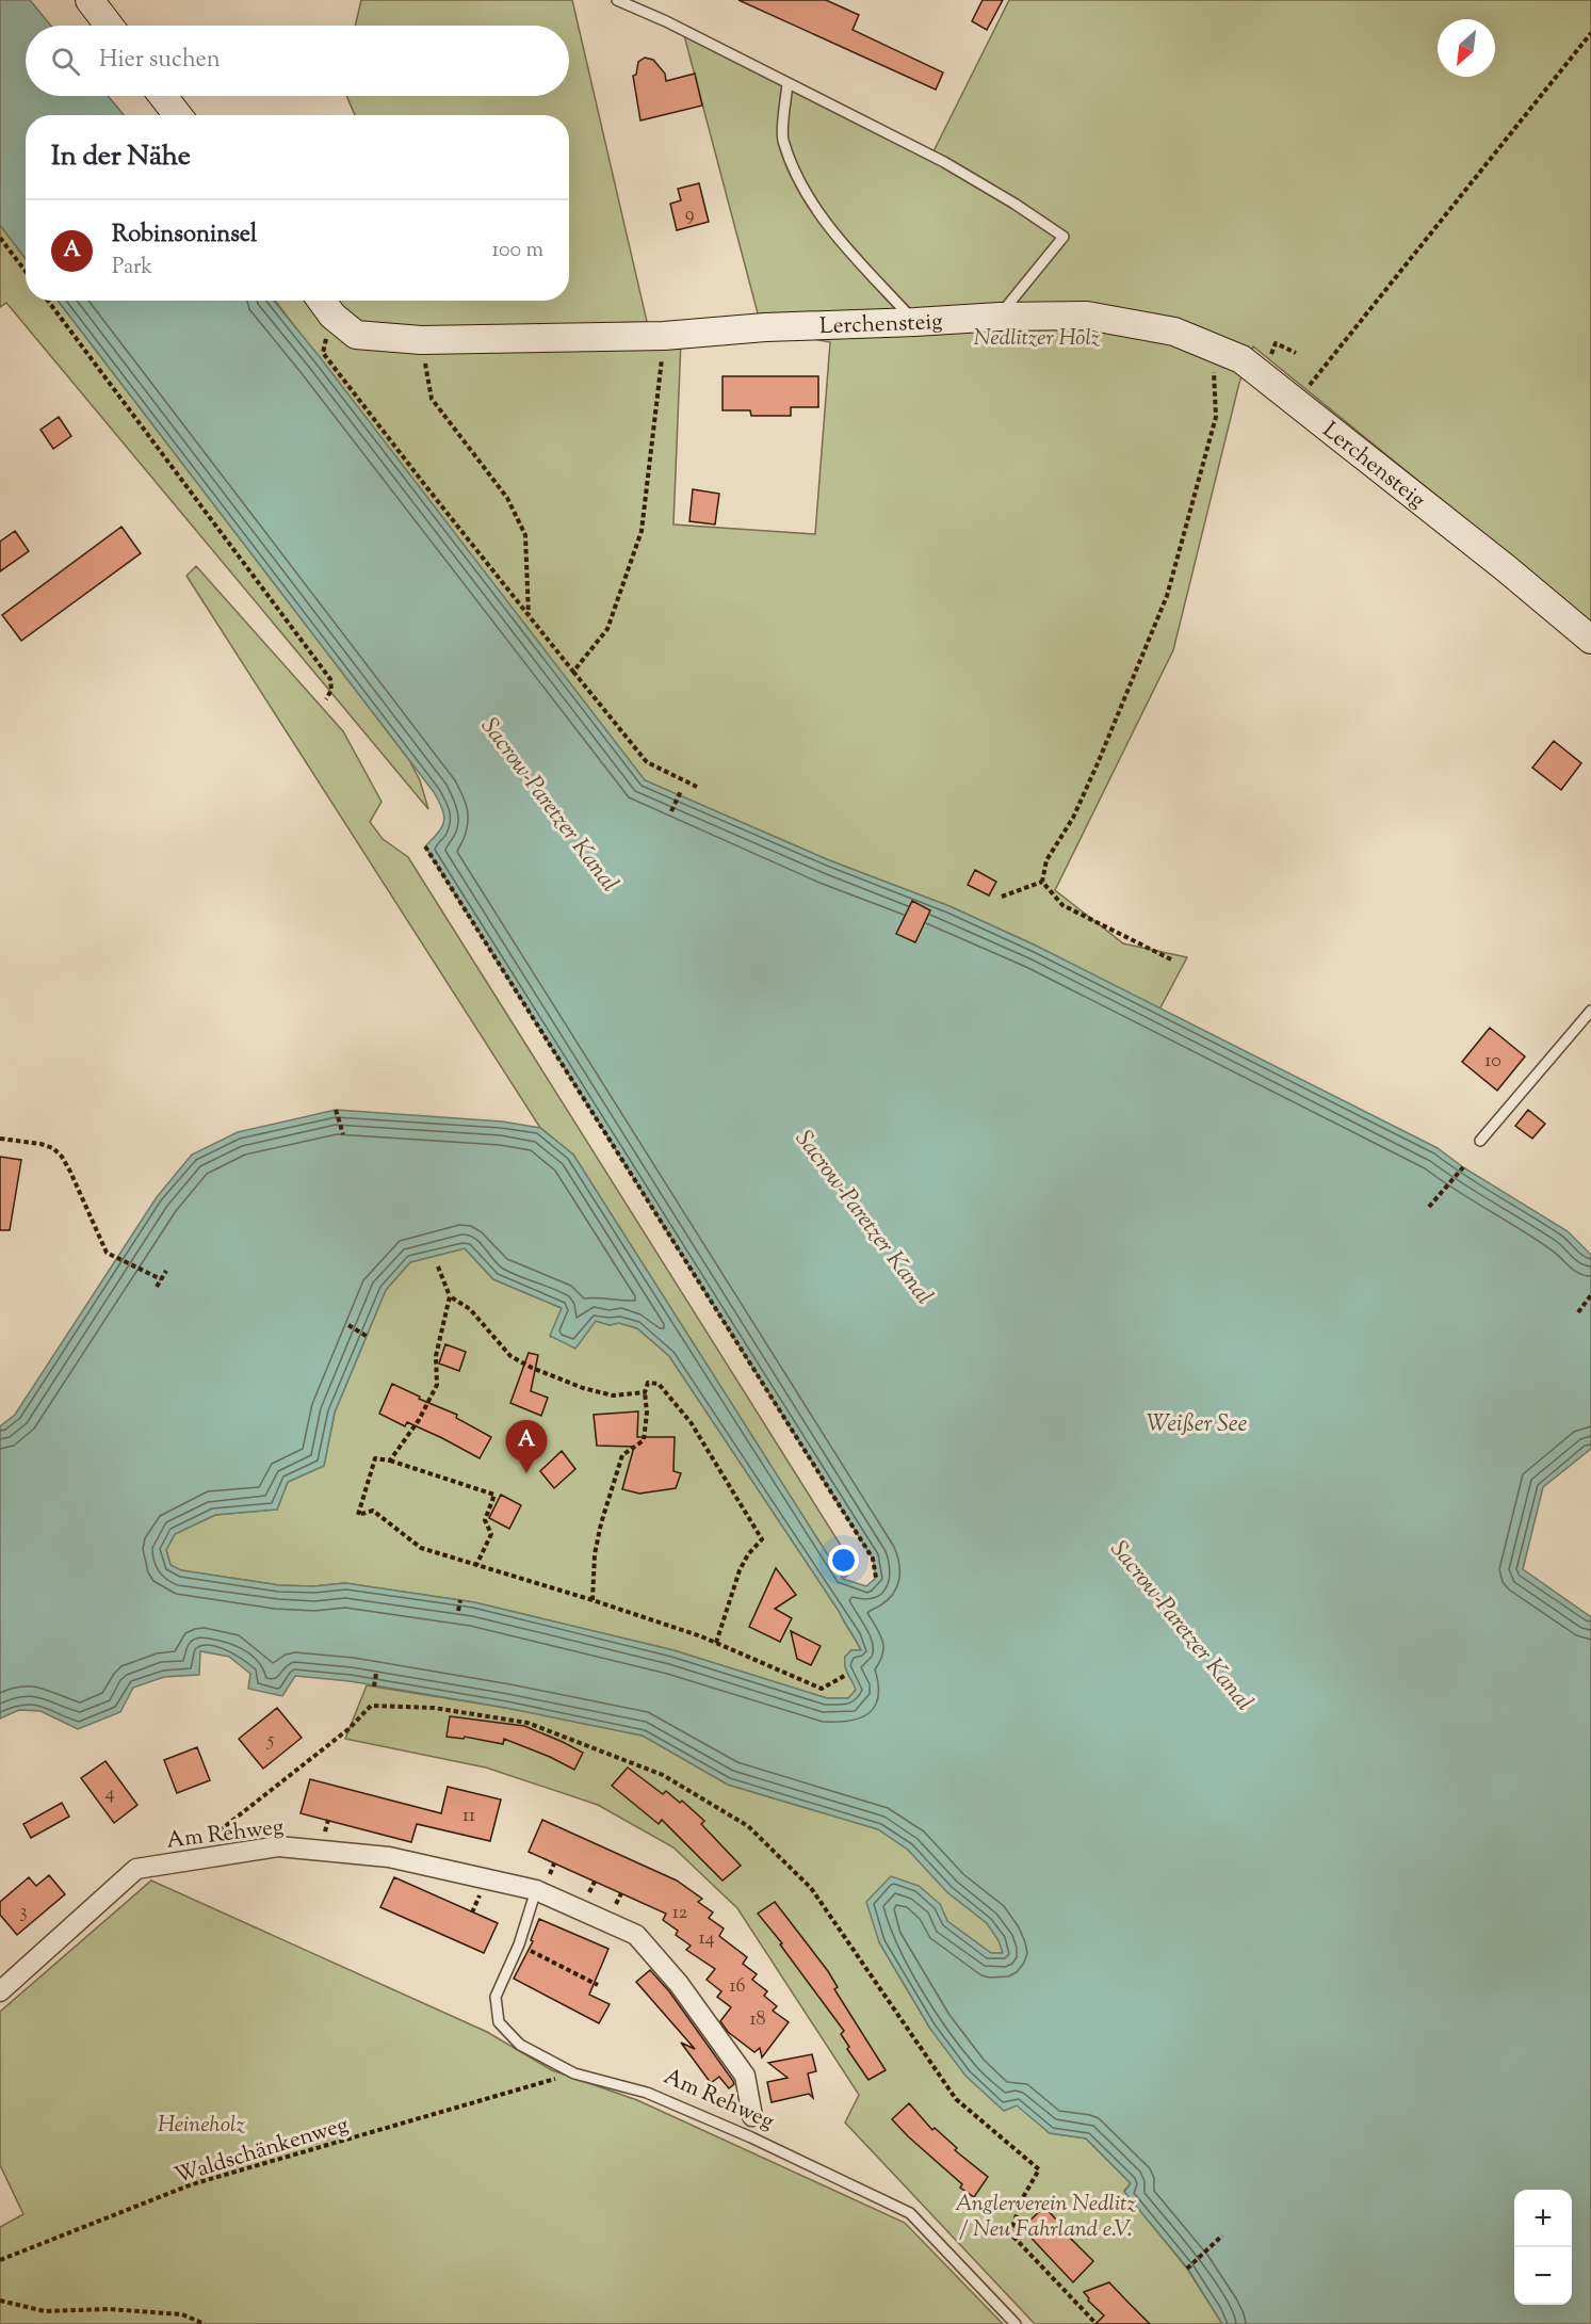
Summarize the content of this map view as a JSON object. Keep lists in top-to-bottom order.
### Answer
{
  "streets": {
    "street": ["Lerchensteig", "Am Rehweg"],
    "path": ["Waldschänkenweg"]
  },
  "crossings": [
    ["Am Rehweg", "Waldschänkenweg"]
  ],
  "water": ["Sacrow-Paretzer Kanal", "Weißer See"],
  "parks": ["Nedlitzer Holz", "Heineholz", "Anglerverein Nedlitz / Neu Fahrland e.V."],
  "house_numbers": [
    "9",
    "10",
    "5",
    "4",
    "11",
    "3",
    "12",
    "14",
    "16",
    "18"
  ],
  "north": "bottom left",
  "page": {
    "search": "Hier suchen",
    "heading": "In der Nähe",
    "list": [
      {
        "mark": "A",
        "name": "Robinsoninsel",
        "note": "Park",
        "value": "100 m"
      }
    ],
    "pins": "A",
    "map_buttons": ["+", "−"]
  }
}
